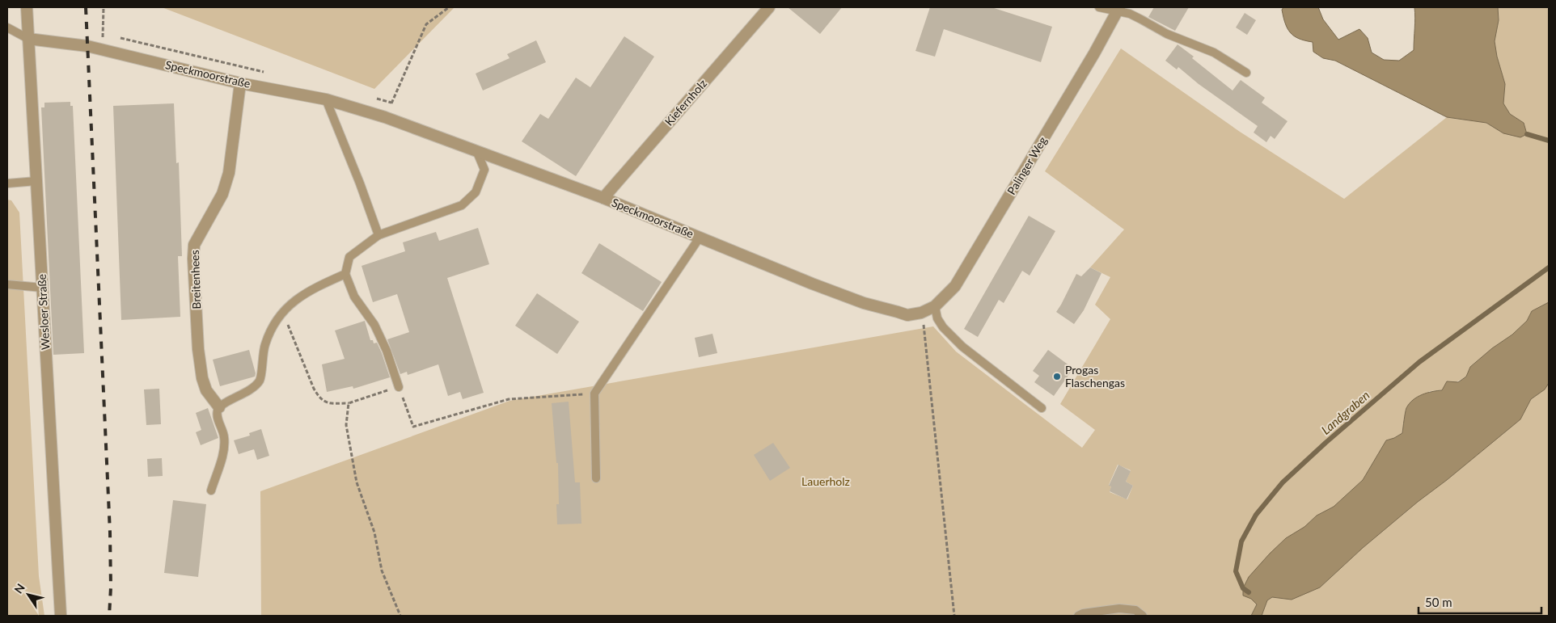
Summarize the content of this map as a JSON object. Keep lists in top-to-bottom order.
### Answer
{
  "streets": {
    "street": [
      "Speckmoorstraße",
      "Kiefernholz",
      "Palinger Weg",
      "Breitenhees",
      "Wesloer Straße"
    ]
  },
  "crossings": [
    ["Speckmoorstraße", "Kiefernholz"],
    ["Speckmoorstraße", "Palinger Weg"],
    ["Speckmoorstraße", "Breitenhees"],
    ["Speckmoorstraße", "Wesloer Straße"]
  ],
  "water": ["Landgraben"],
  "parks": ["Lauerholz"],
  "places": ["Progas Flaschengas"],
  "scale_bar": "50 m",
  "north": "top left"
}
